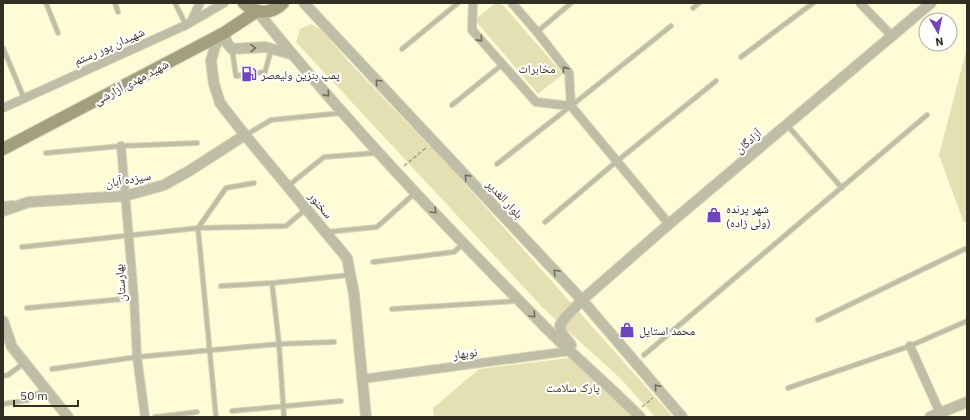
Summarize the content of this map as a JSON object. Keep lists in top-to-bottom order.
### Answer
{
  "streets": {
    "main road": ["شهید مهدی آزارشی"],
    "street": [
      "شهیدان پور رستم",
      "آزادگان",
      "سیزده آبان",
      "بلوار الغدیر",
      "سخنور",
      "بهارستان",
      "نوبهار"
    ]
  },
  "crossings": [
    ["شهید مهدی آزارشی", "سخنور"],
    ["آزادگان", "بلوار الغدیر"],
    ["سیزده آبان", "سخنور"],
    ["سیزده آبان", "بهارستان"],
    ["سخنور", "نوبهار"]
  ],
  "parks": ["مخابرات", "پارک سلامت"],
  "places": {
    "fuel station": ["پمپ بنزین ولیعصر"],
    "shop": ["شهر پرنده (ولی زاده)", "محمد استایل"]
  },
  "scale_bar": "50 m",
  "north": "bottom"
}
